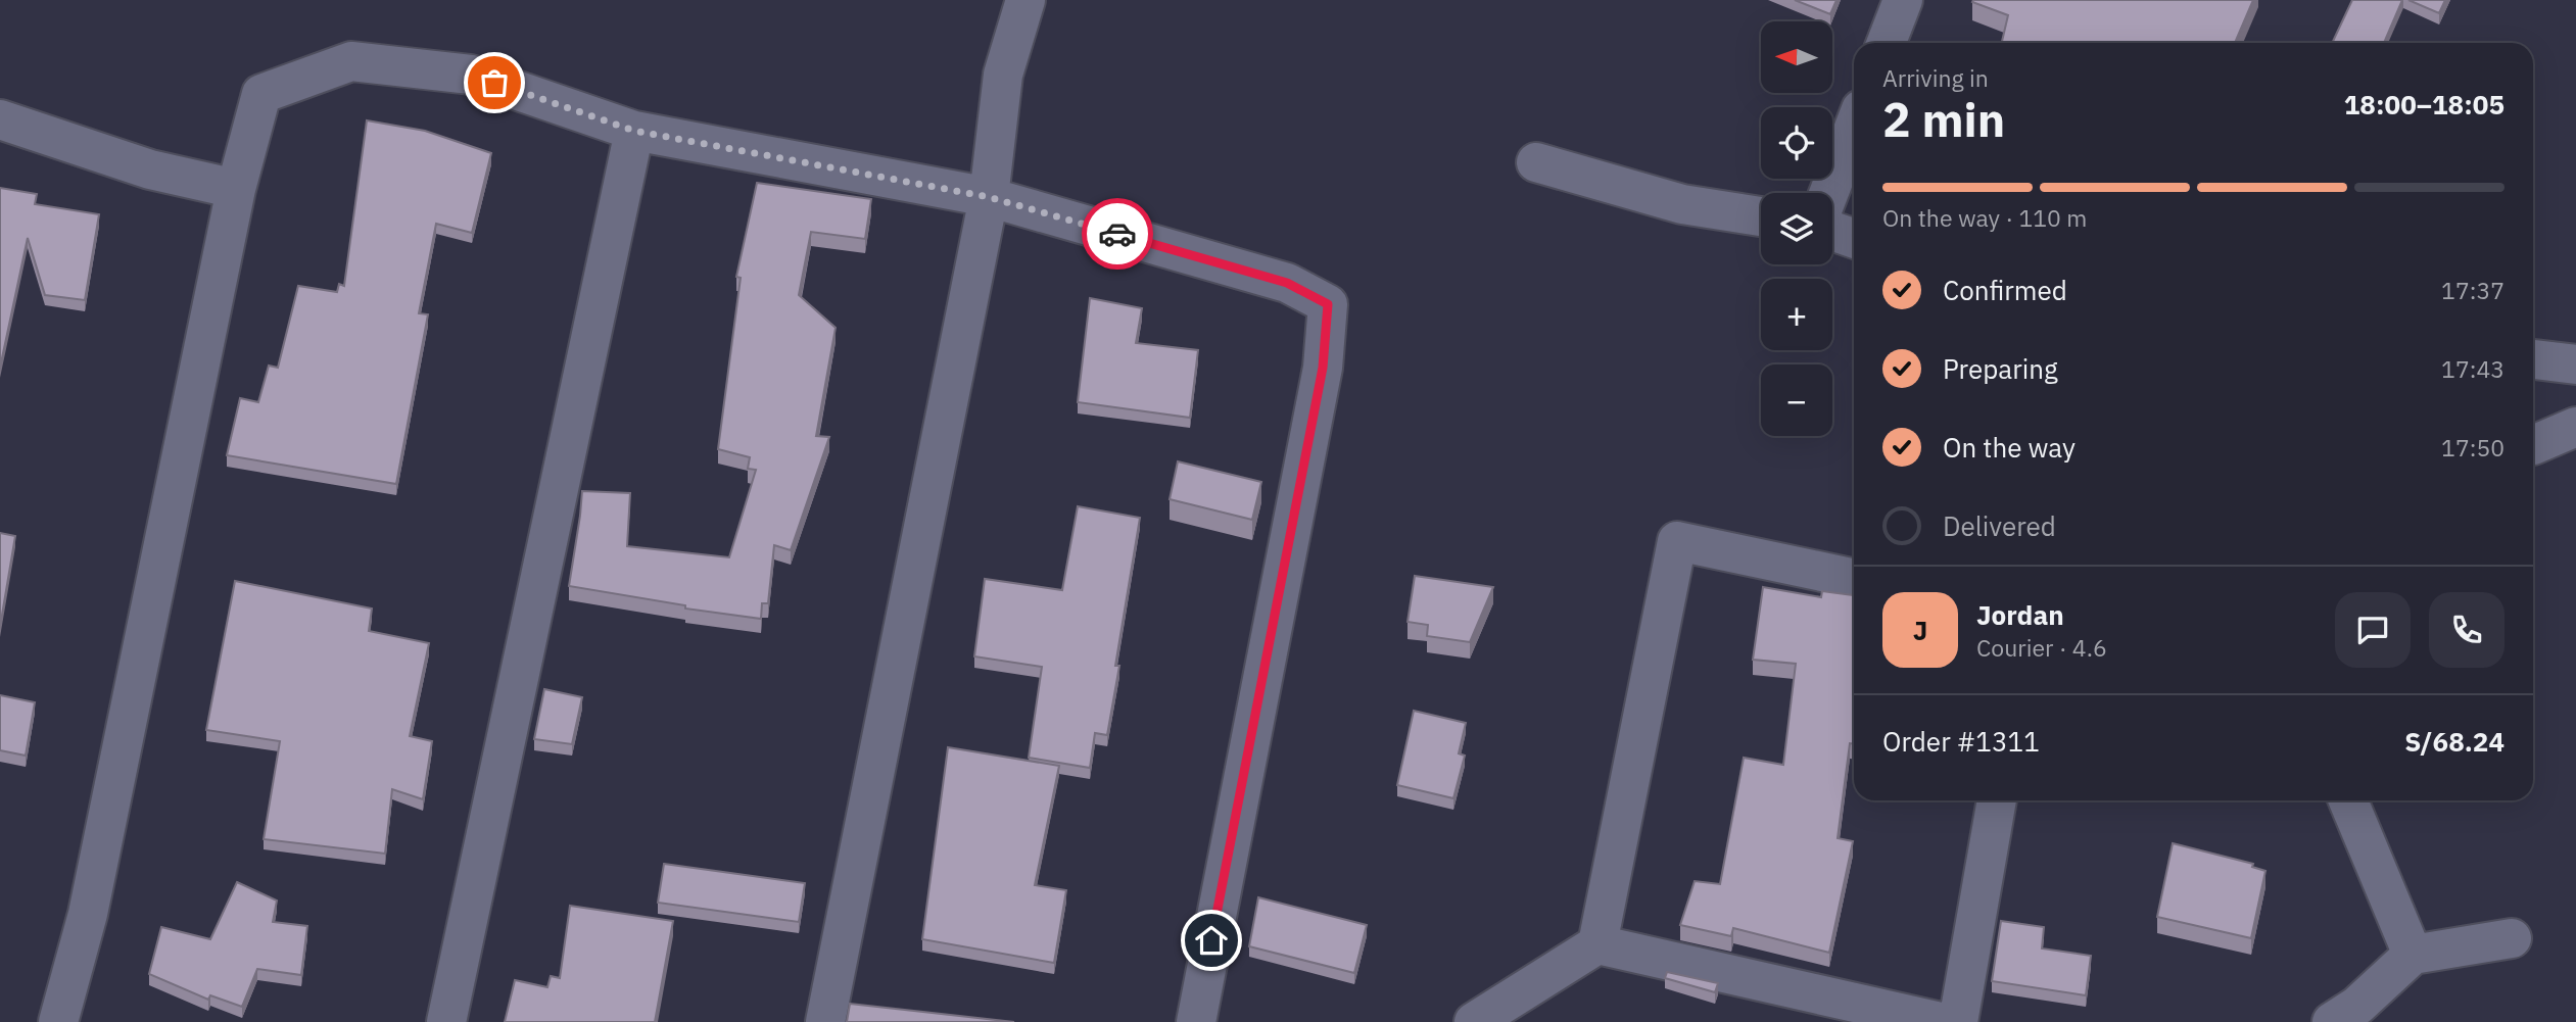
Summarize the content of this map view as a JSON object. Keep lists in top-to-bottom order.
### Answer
{
  "north": "left",
  "page": {
    "map_buttons": ["+", "−"],
    "heading": ["2 min", "Arriving in", "18:00–18:05"],
    "panel": [
      "Jordan",
      "Courier · 4.6",
      "Order #1311",
      "S/68.24"
    ],
    "bar": "On the way · 110 m",
    "list": [
      ["Confirmed", "17:37"],
      ["Preparing", "17:43"],
      ["On the way", "17:50"],
      "Delivered"
    ],
    "round": "J"
  }
}
